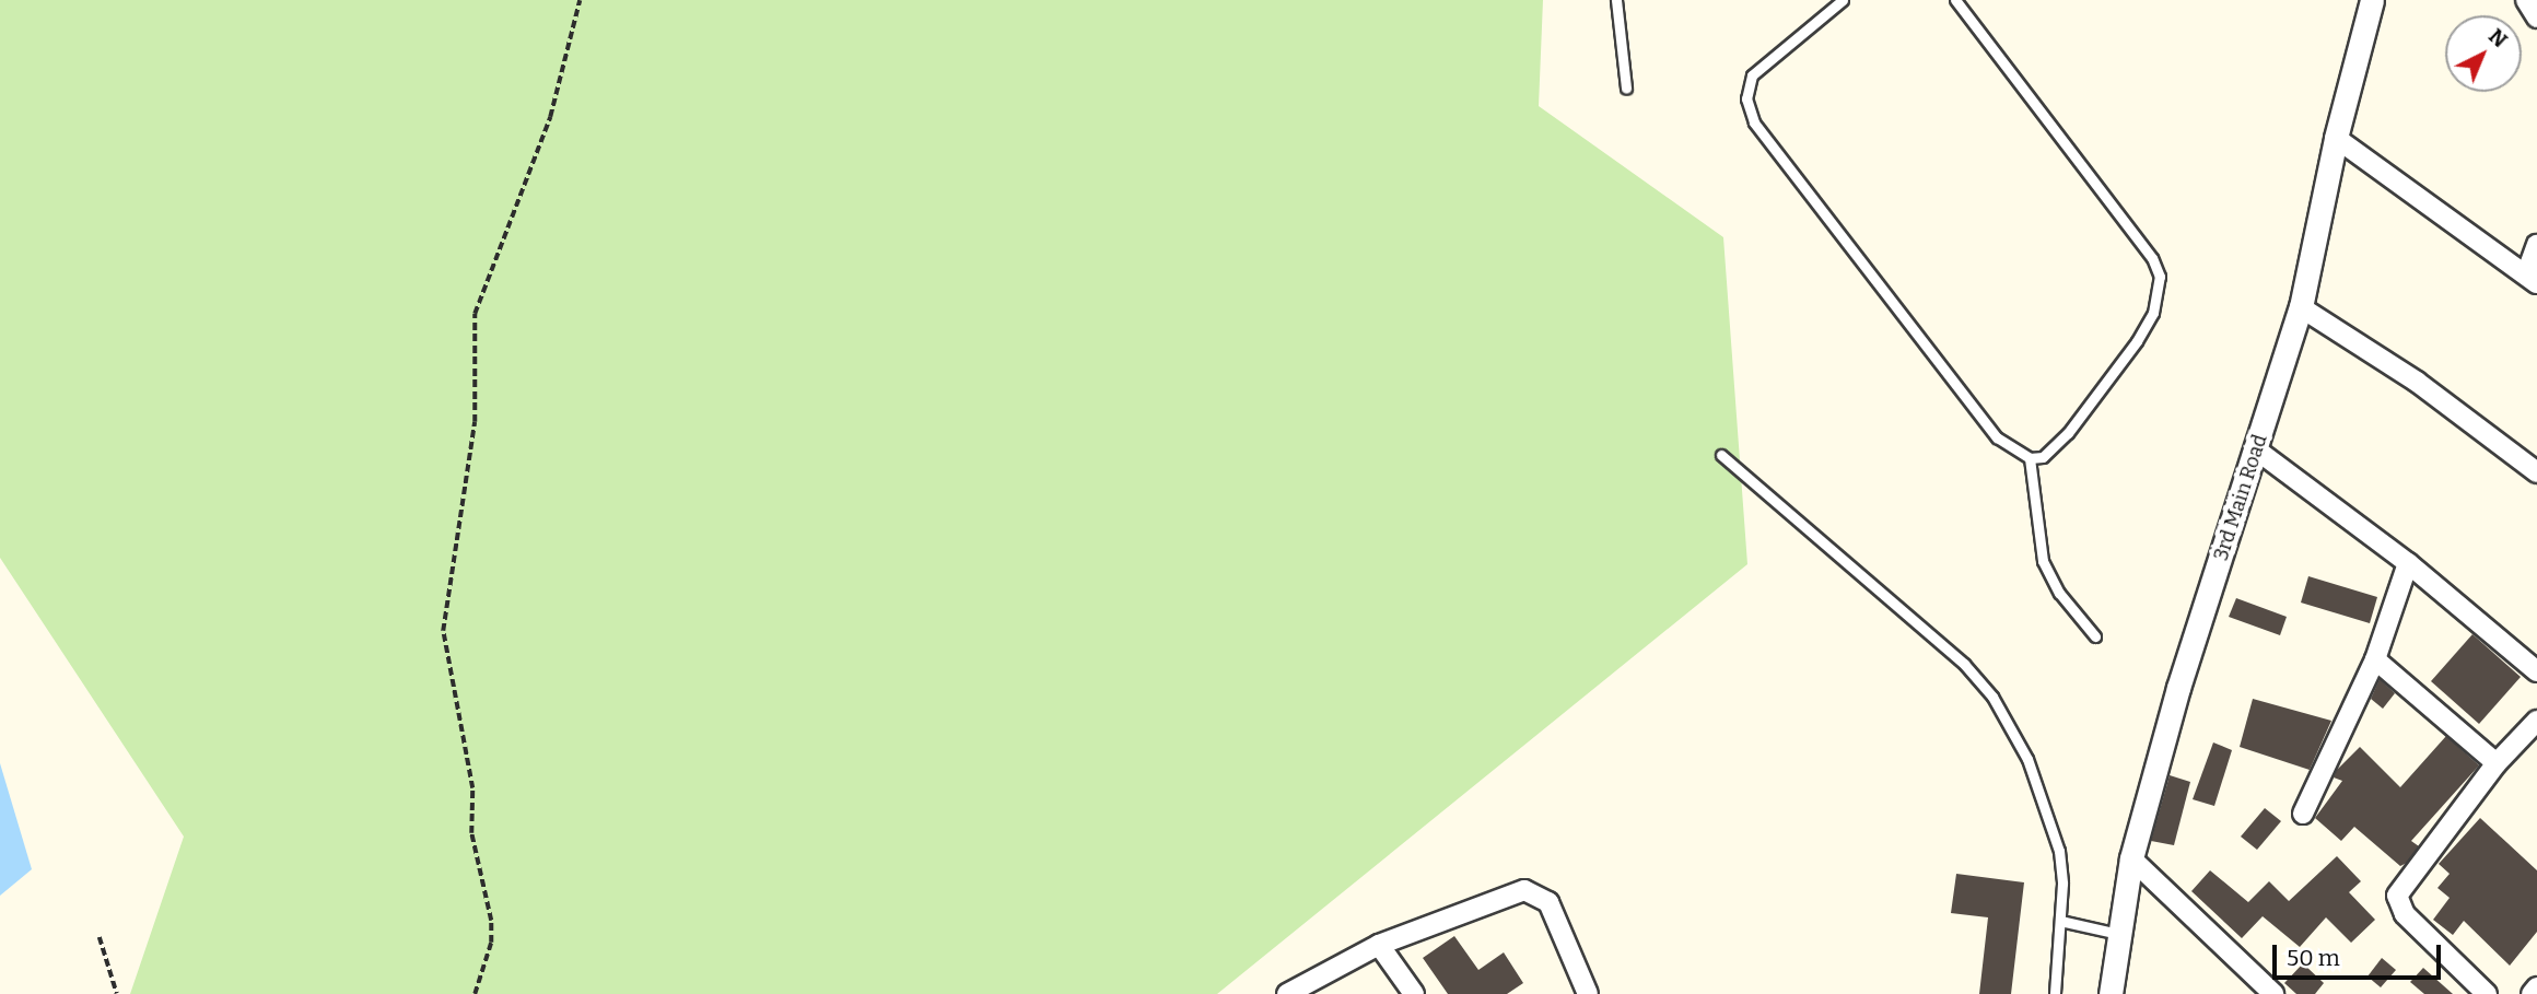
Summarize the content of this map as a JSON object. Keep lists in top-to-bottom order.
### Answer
{
  "streets": {
    "street": ["3rd Main Road"]
  },
  "scale_bar": "50 m",
  "north": "top right"
}
